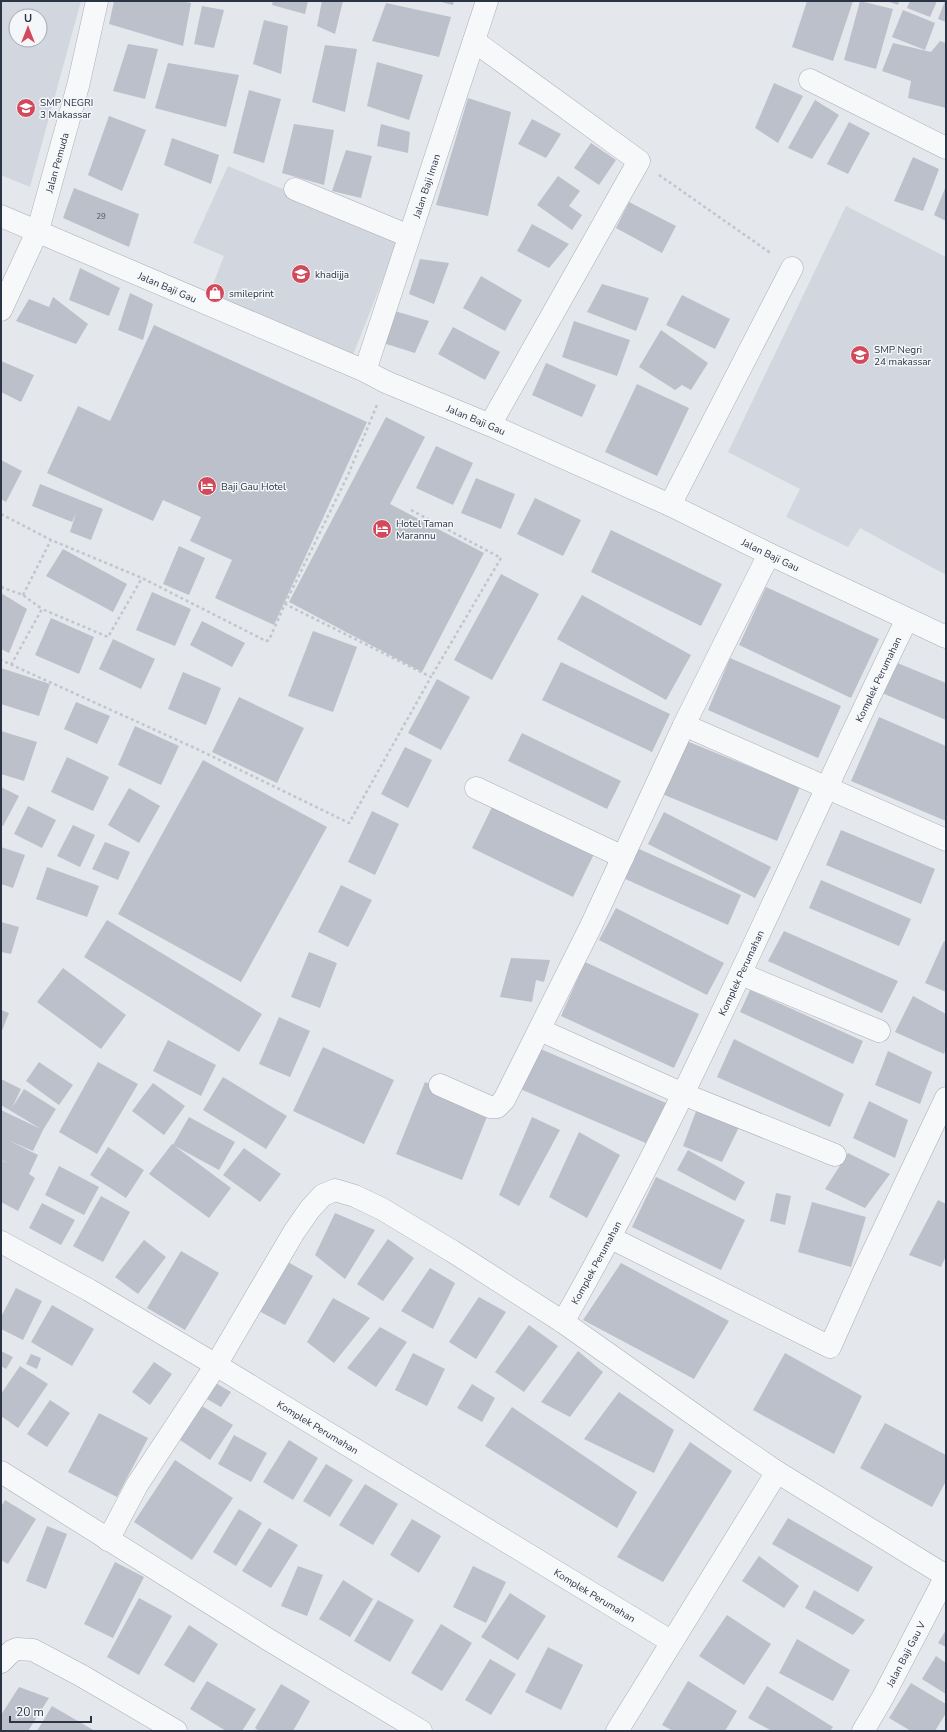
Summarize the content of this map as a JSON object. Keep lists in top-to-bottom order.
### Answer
{
  "streets": {
    "street": [
      "Jalan Pemuda",
      "Jalan Baji Iman",
      "Jalan Baji Gau",
      "Komplek Perumahan",
      "Jalan Baji Gau V"
    ]
  },
  "crossings": [
    ["Jalan Pemuda", "Jalan Baji Gau"],
    ["Jalan Baji Iman", "Jalan Baji Gau"],
    ["Jalan Baji Gau", "Komplek Perumahan"]
  ],
  "places": {
    "school or university": ["SMP NEGRI 3 Makassar", "khadijja", "SMP Negri 24 makassar"],
    "shop": ["smileprint"],
    "hotel": ["Baji Gau Hotel", "Hotel Taman Marannu"]
  },
  "house_numbers": ["29"],
  "scale_bar": "20 m",
  "north": "top"
}
